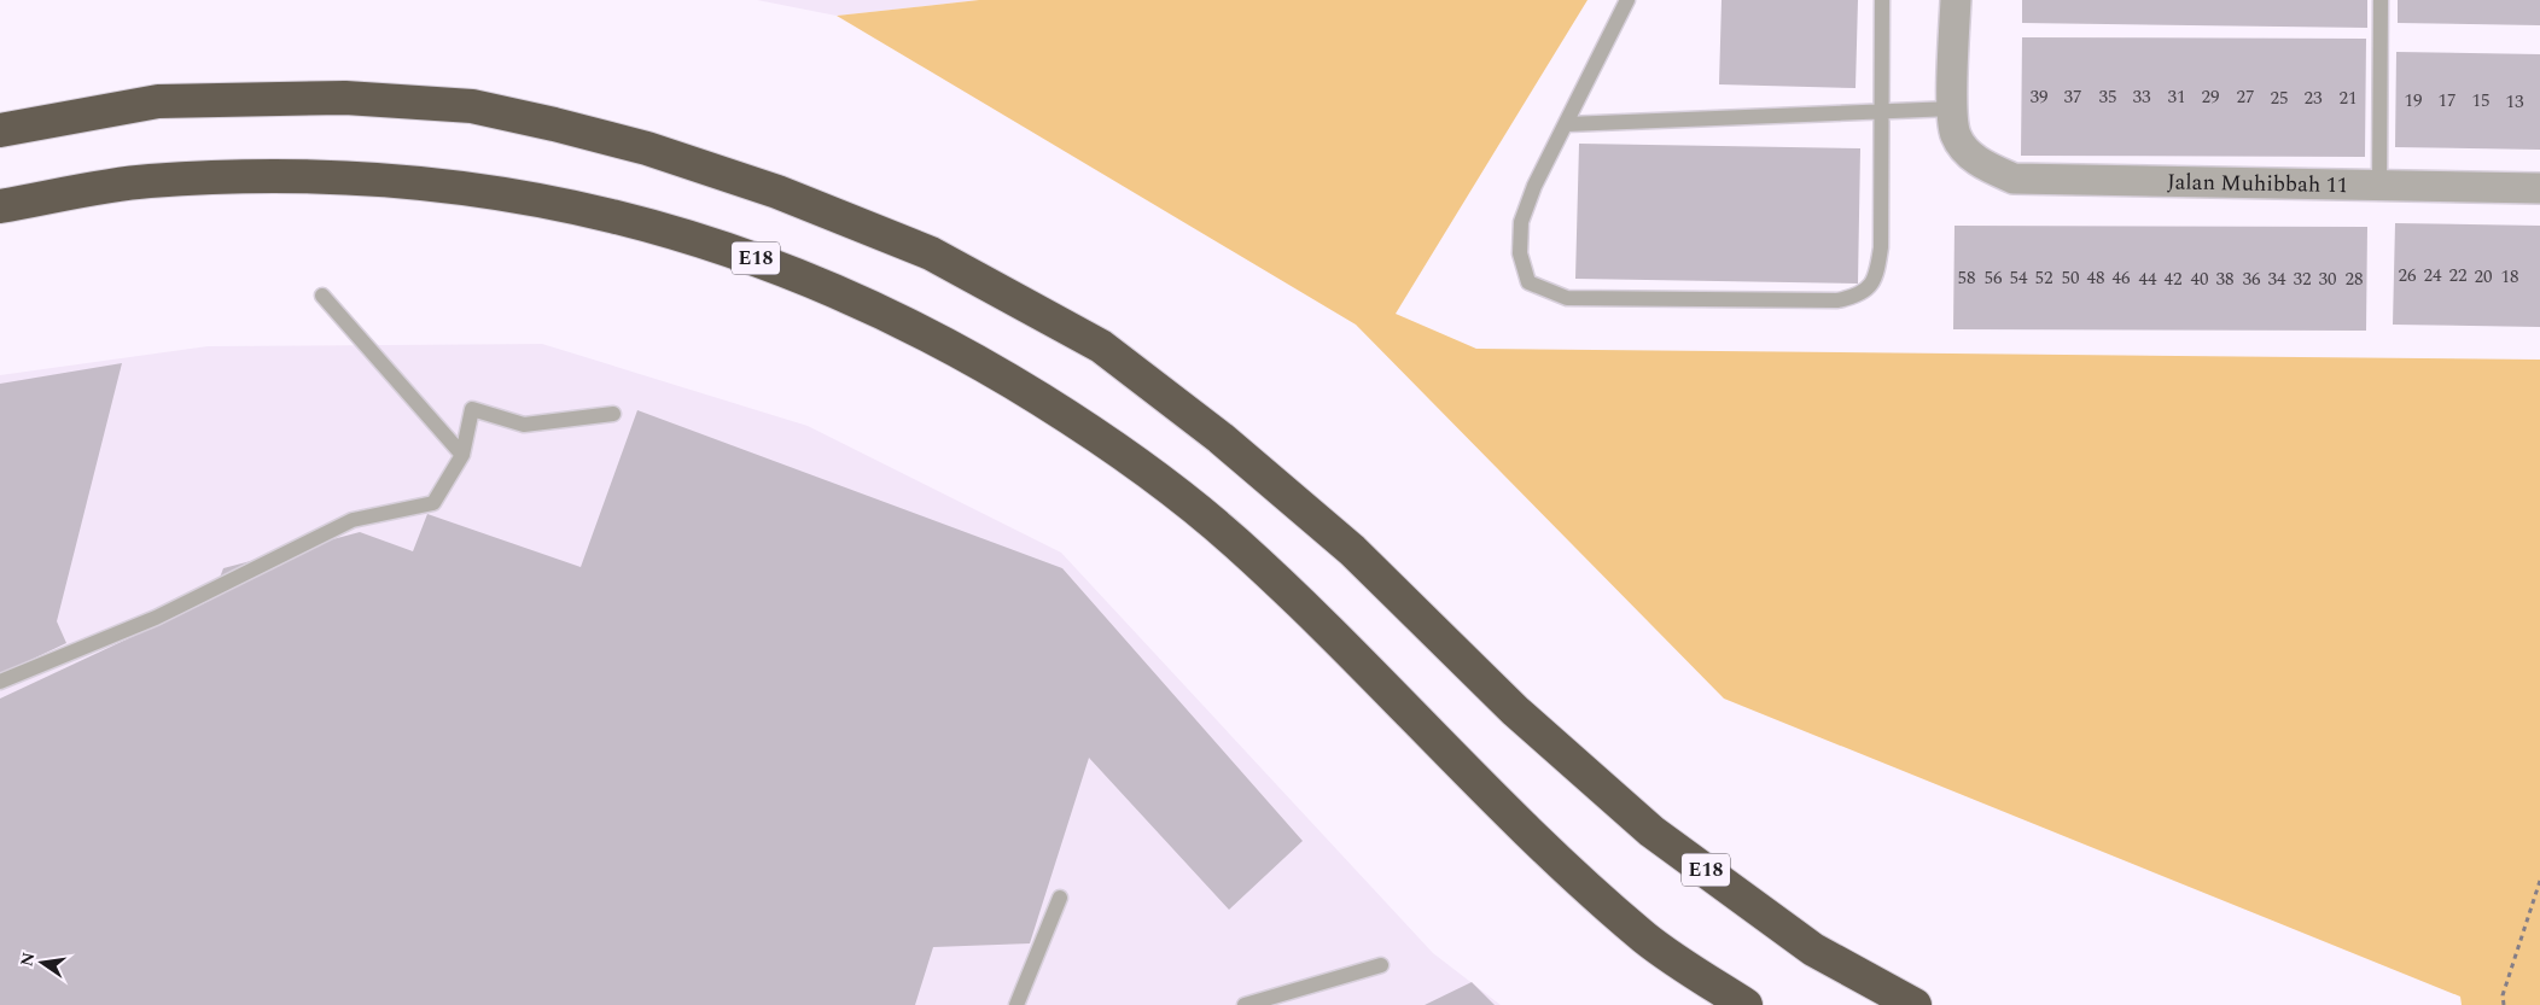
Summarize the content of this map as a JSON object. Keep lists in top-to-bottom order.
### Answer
{
  "streets": {
    "highway": ["E18"],
    "street": ["Jalan Muhibbah 11"]
  },
  "house_numbers": [
    "39",
    "37",
    "35",
    "33",
    "31",
    "29",
    "27",
    "25",
    "23",
    "21",
    "19",
    "17",
    "15",
    "13",
    "26",
    "24",
    "22",
    "20",
    "18",
    "58",
    "56",
    "54",
    "52",
    "50",
    "48",
    "46",
    "44",
    "42",
    "40",
    "38",
    "36",
    "34",
    "32",
    "30",
    "28"
  ],
  "north": "left"
}
